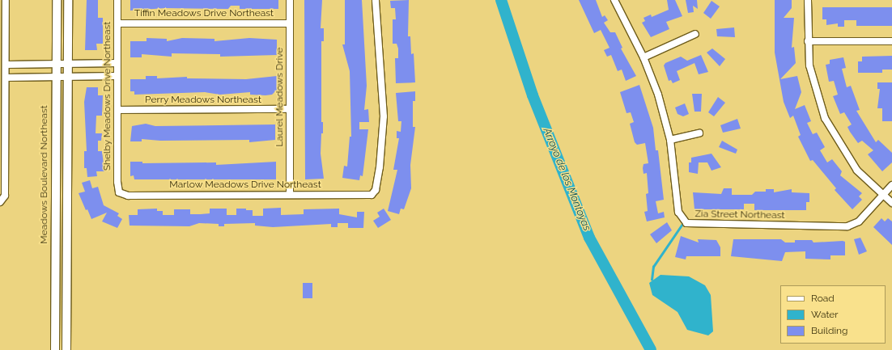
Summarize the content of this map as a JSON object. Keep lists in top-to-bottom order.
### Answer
{
  "streets": {
    "street": [
      "Tiffin Meadows Drive Northeast",
      "Shelby Meadows Drive Northeast",
      "Laurel Meadows Drive",
      "Perry Meadows Northeast",
      "Meadows Boulevard Northeast",
      "Marlow Meadows Drive Northeast",
      "Zia Street Northeast"
    ]
  },
  "crossings": [
    ["Tiffin Meadows Drive Northeast", "Shelby Meadows Drive Northeast"],
    ["Tiffin Meadows Drive Northeast", "Laurel Meadows Drive"],
    ["Shelby Meadows Drive Northeast", "Perry Meadows Northeast"],
    ["Shelby Meadows Drive Northeast", "Marlow Meadows Drive Northeast"],
    ["Laurel Meadows Drive", "Perry Meadows Northeast"],
    ["Laurel Meadows Drive", "Marlow Meadows Drive Northeast"]
  ],
  "water": ["Arroyo de los Montoyas"],
  "legend": ["Road", "Water", "Building"]
}
